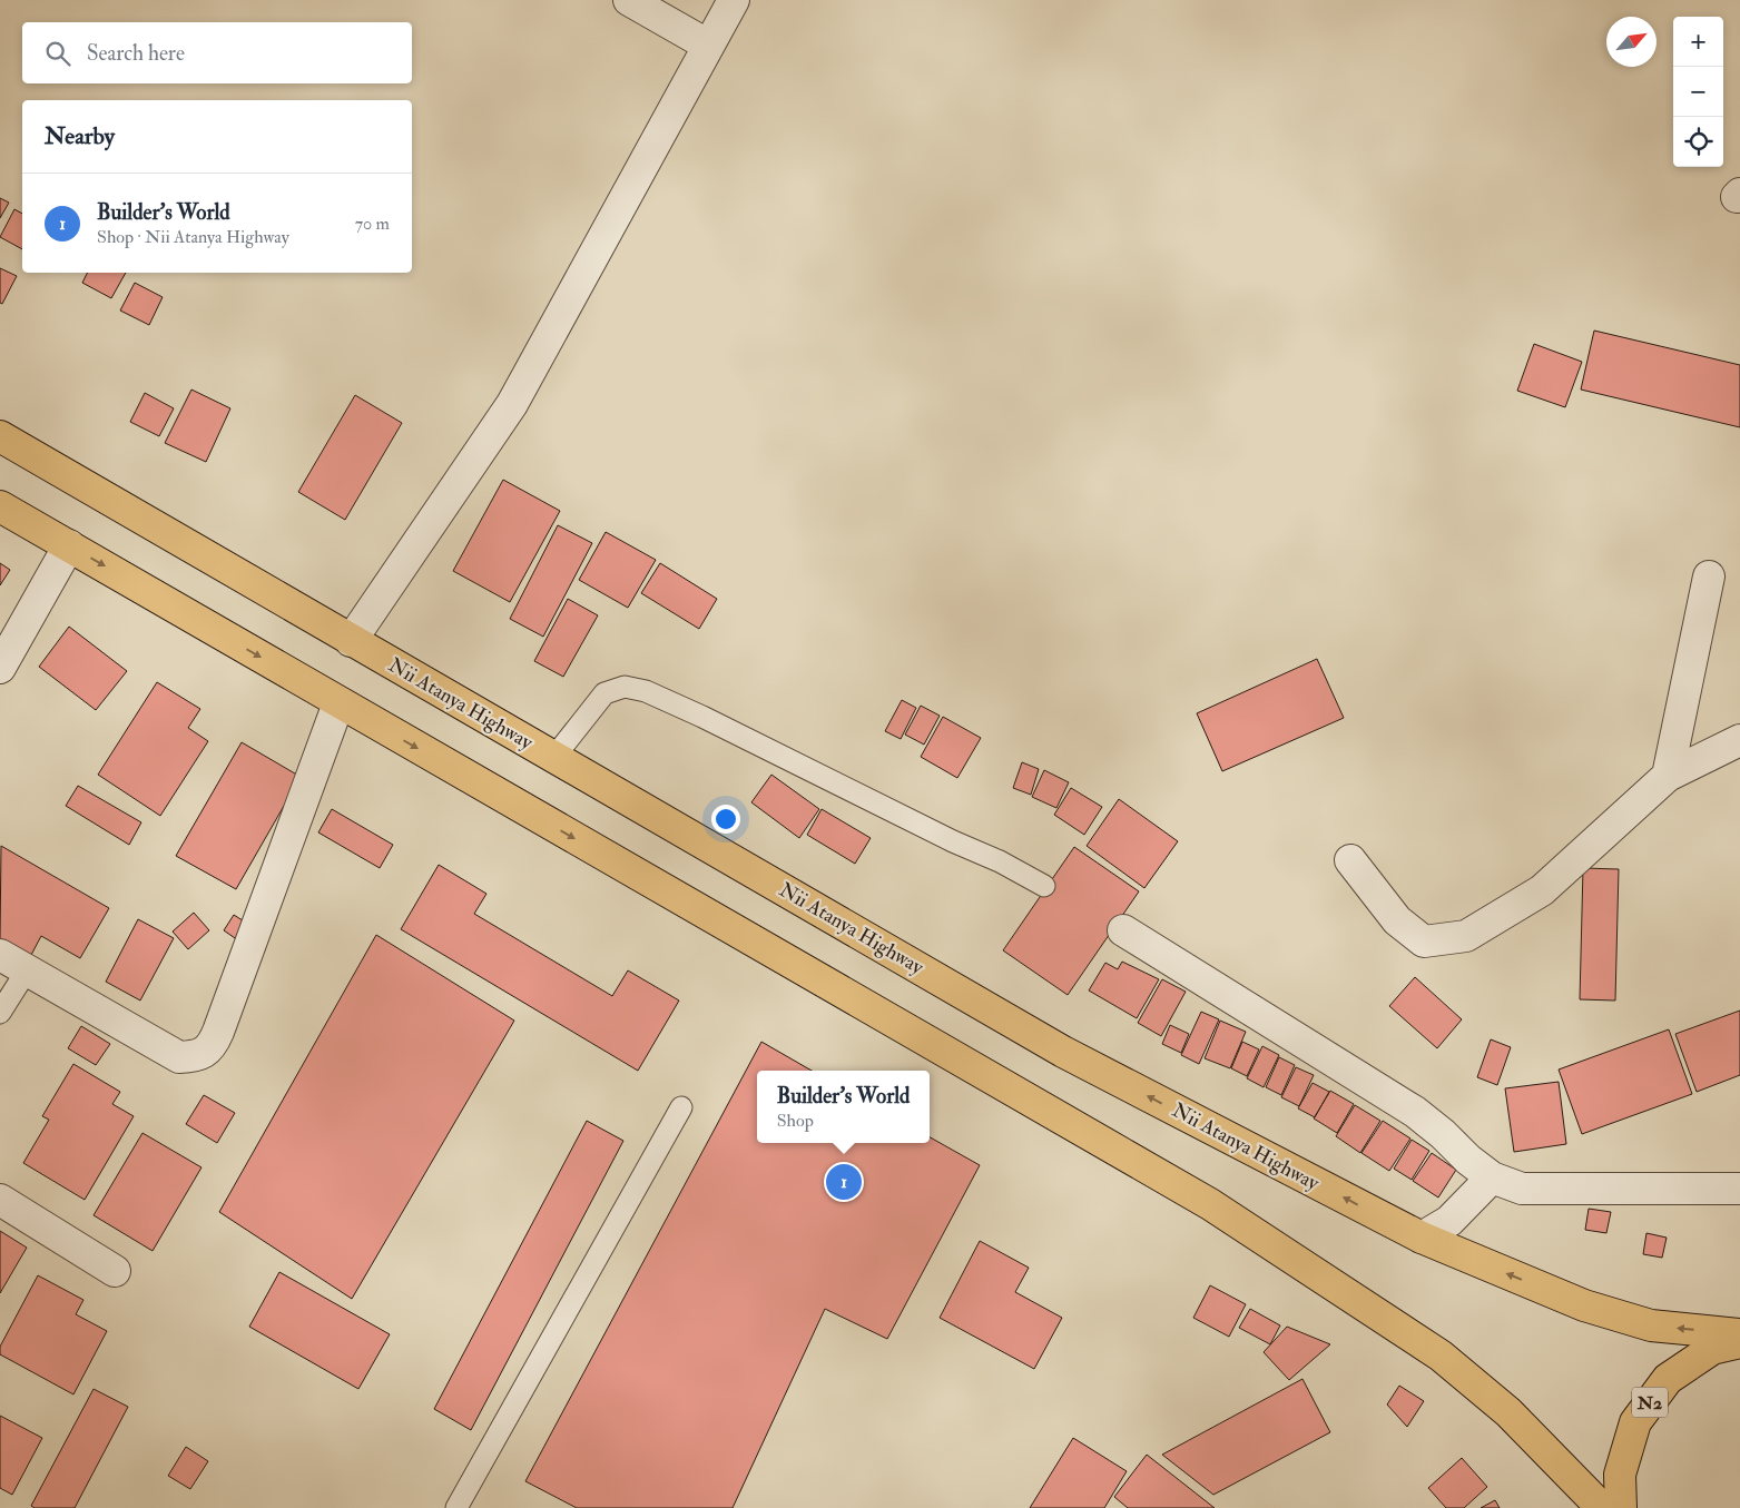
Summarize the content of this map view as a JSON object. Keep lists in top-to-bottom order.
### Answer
{
  "streets": {
    "main road": ["Nii Atanya Highway", "N2"]
  },
  "north": "top right",
  "page": {
    "map_buttons": ["+", "−"],
    "search": "Search here",
    "heading": "Nearby",
    "list": [
      {
        "mark": "1",
        "name": "Builder's World",
        "note": "Shop · Nii Atanya Highway",
        "value": "70 m"
      }
    ],
    "popup": ["Builder's World", "Shop"],
    "pins": "1"
  }
}
